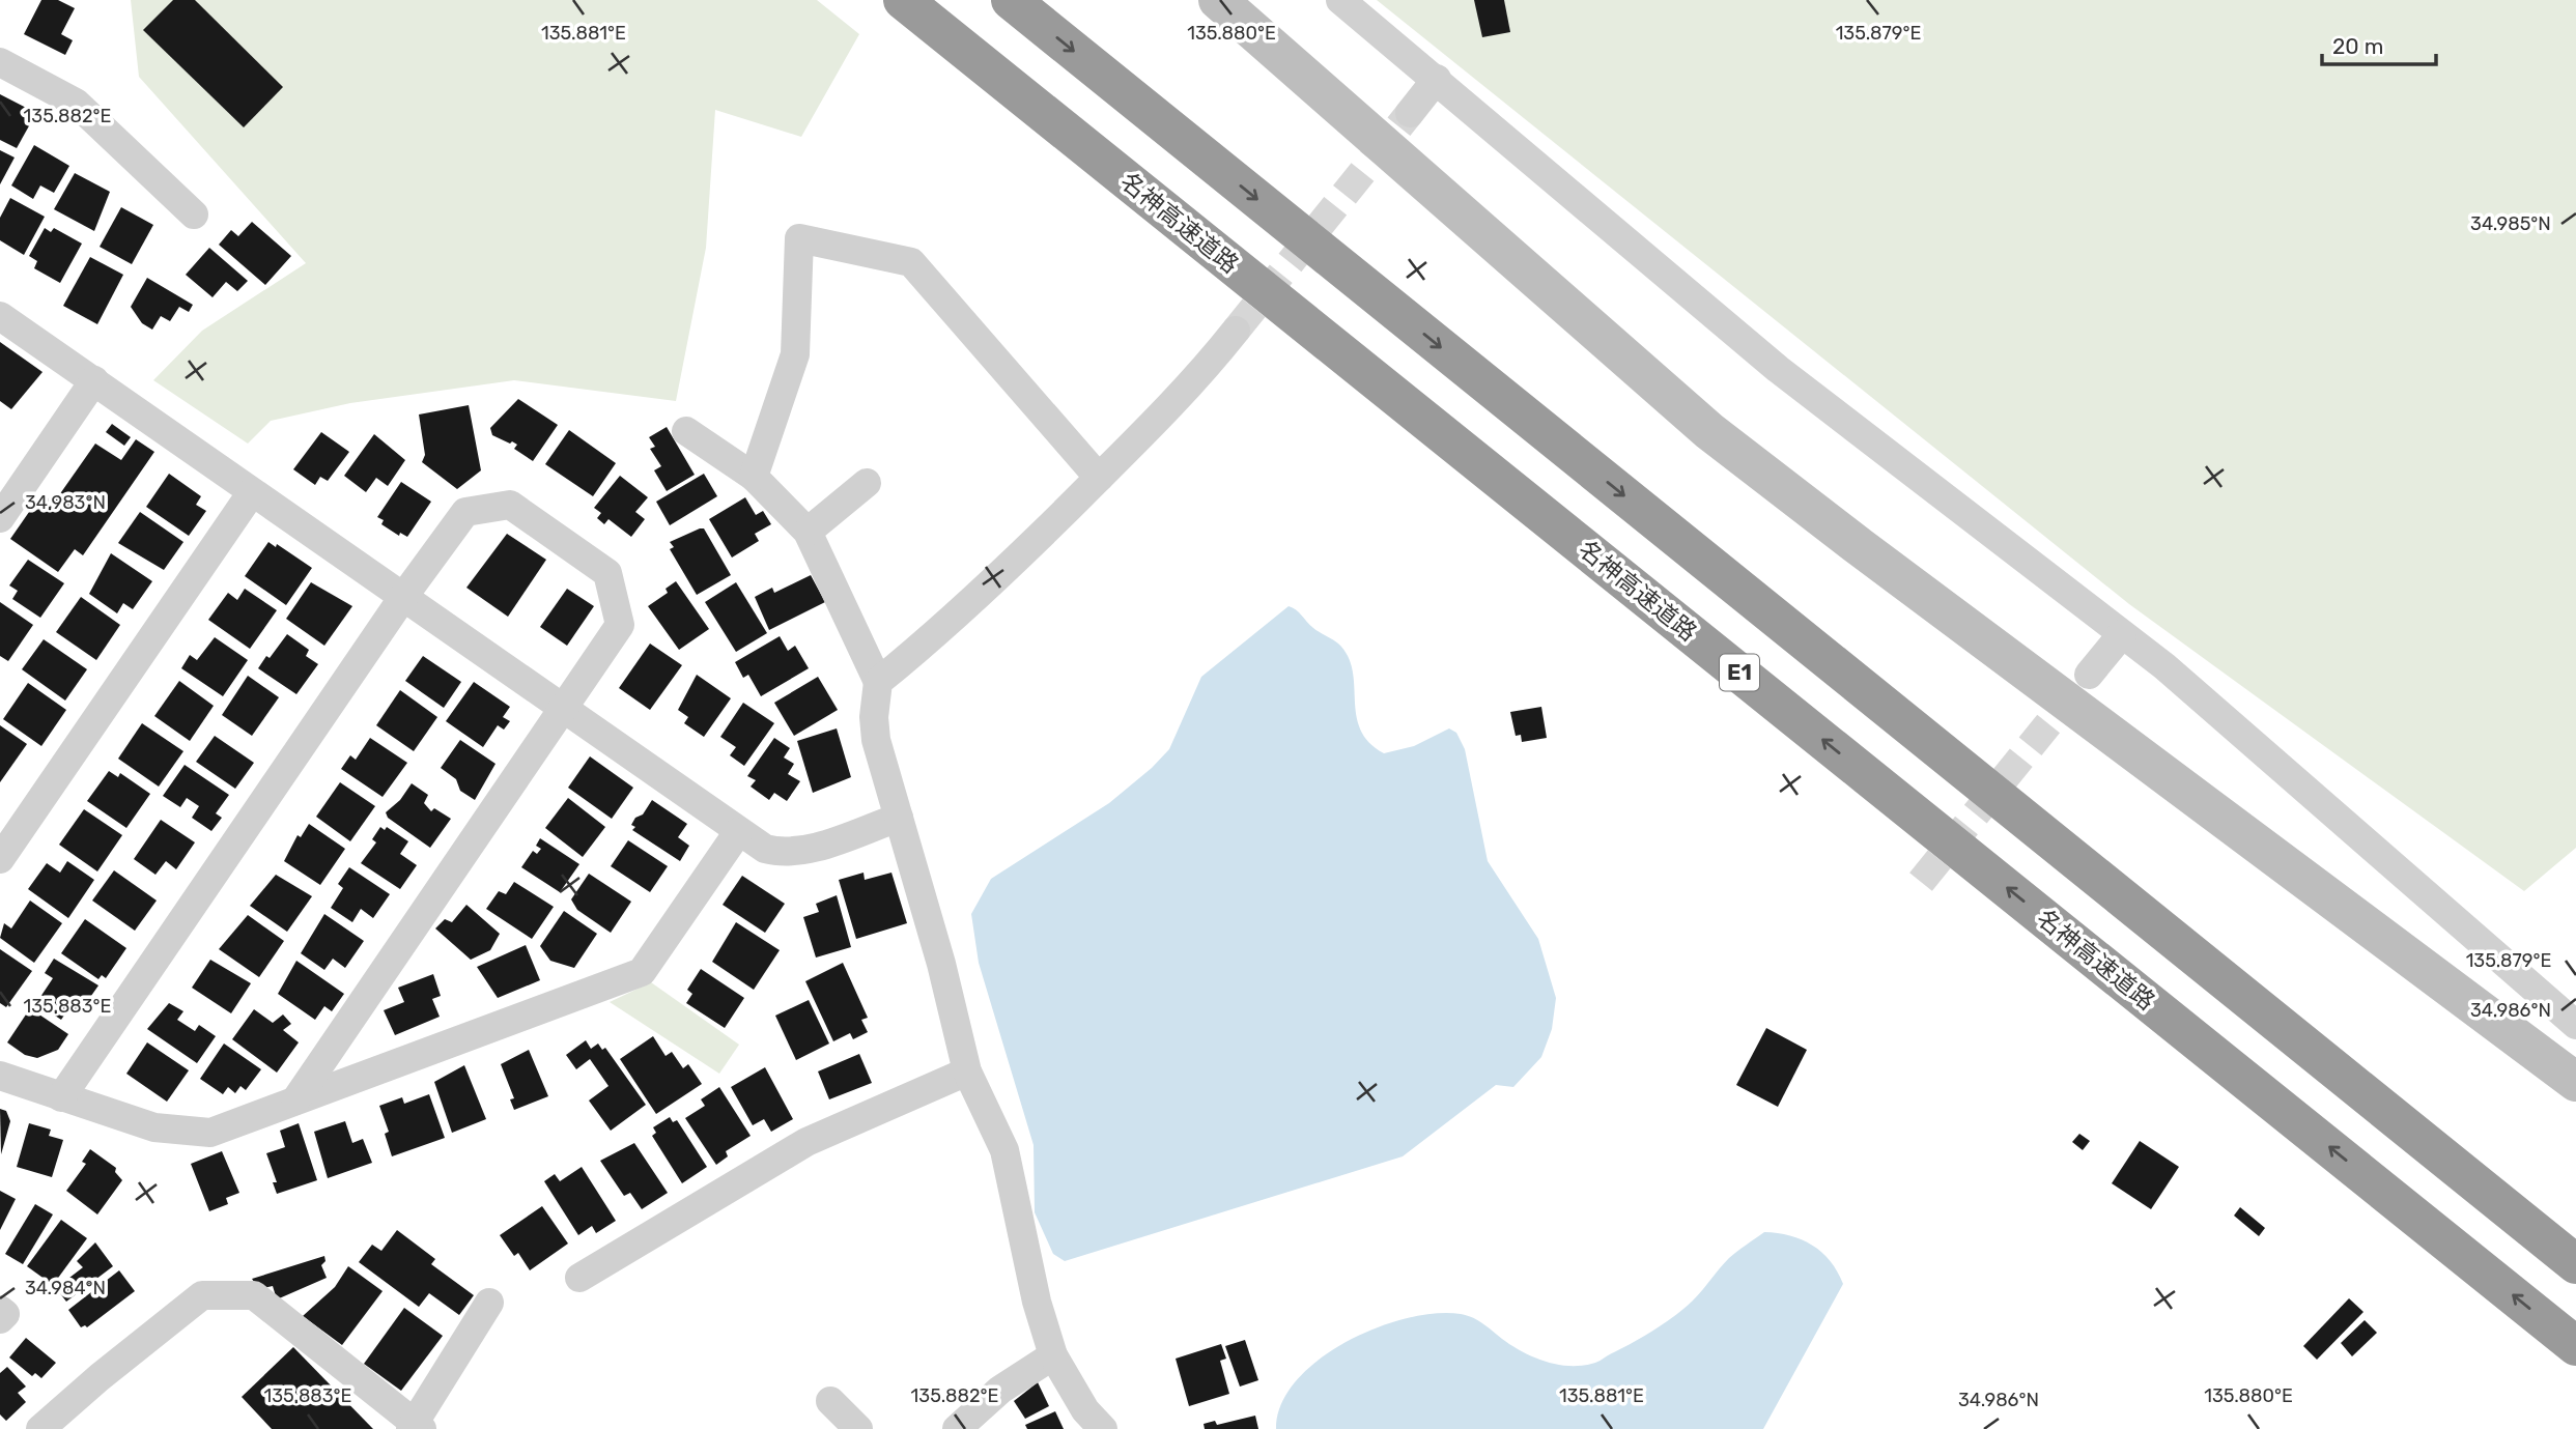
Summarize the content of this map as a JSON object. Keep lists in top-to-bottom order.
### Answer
{
  "streets": {
    "highway": ["名神高速道路", "E1"]
  },
  "scale_bar": "20 m",
  "coordinates": [
    "135.881°E",
    "135.880°E",
    "135.879°E",
    "135.882°E",
    "34.985°N",
    "34.983°N",
    "135.883°E",
    "34.986°N",
    "34.984°N"
  ]
}
